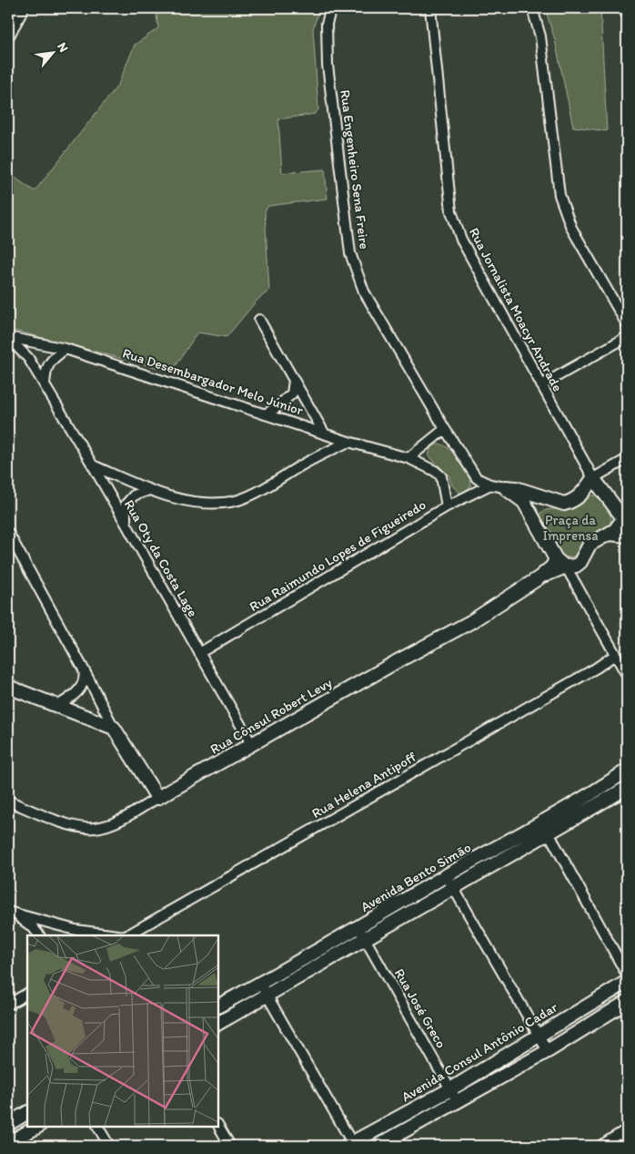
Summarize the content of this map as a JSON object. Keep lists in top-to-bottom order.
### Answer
{
  "streets": {
    "street": [
      "Rua Engenheiro Sena Freire",
      "Rua Jornalista Moacyr Andrade",
      "Rua Desembargador Melo Júnior",
      "Rua Raimundo Lopes de Figueiredo",
      "Rua Oty da Costa Lage",
      "Rua Cônsul Robert Levy",
      "Rua Helena Antipoff",
      "Avenida Bento Simão",
      "Rua José Greco",
      "Avenida Consul Antônio Cadar"
    ]
  },
  "crossings": [
    ["Rua Engenheiro Sena Freire", "Rua Raimundo Lopes de Figueiredo"],
    ["Rua Desembargador Melo Júnior", "Rua Raimundo Lopes de Figueiredo"],
    ["Rua Desembargador Melo Júnior", "Rua Oty da Costa Lage"],
    ["Rua Raimundo Lopes de Figueiredo", "Rua Oty da Costa Lage"],
    ["Rua Oty da Costa Lage", "Rua Cônsul Robert Levy"],
    ["Avenida Bento Simão", "Rua José Greco"],
    ["Rua José Greco", "Avenida Consul Antônio Cadar"]
  ],
  "parks": ["Praça da Imprensa"],
  "north": "top right"
}
